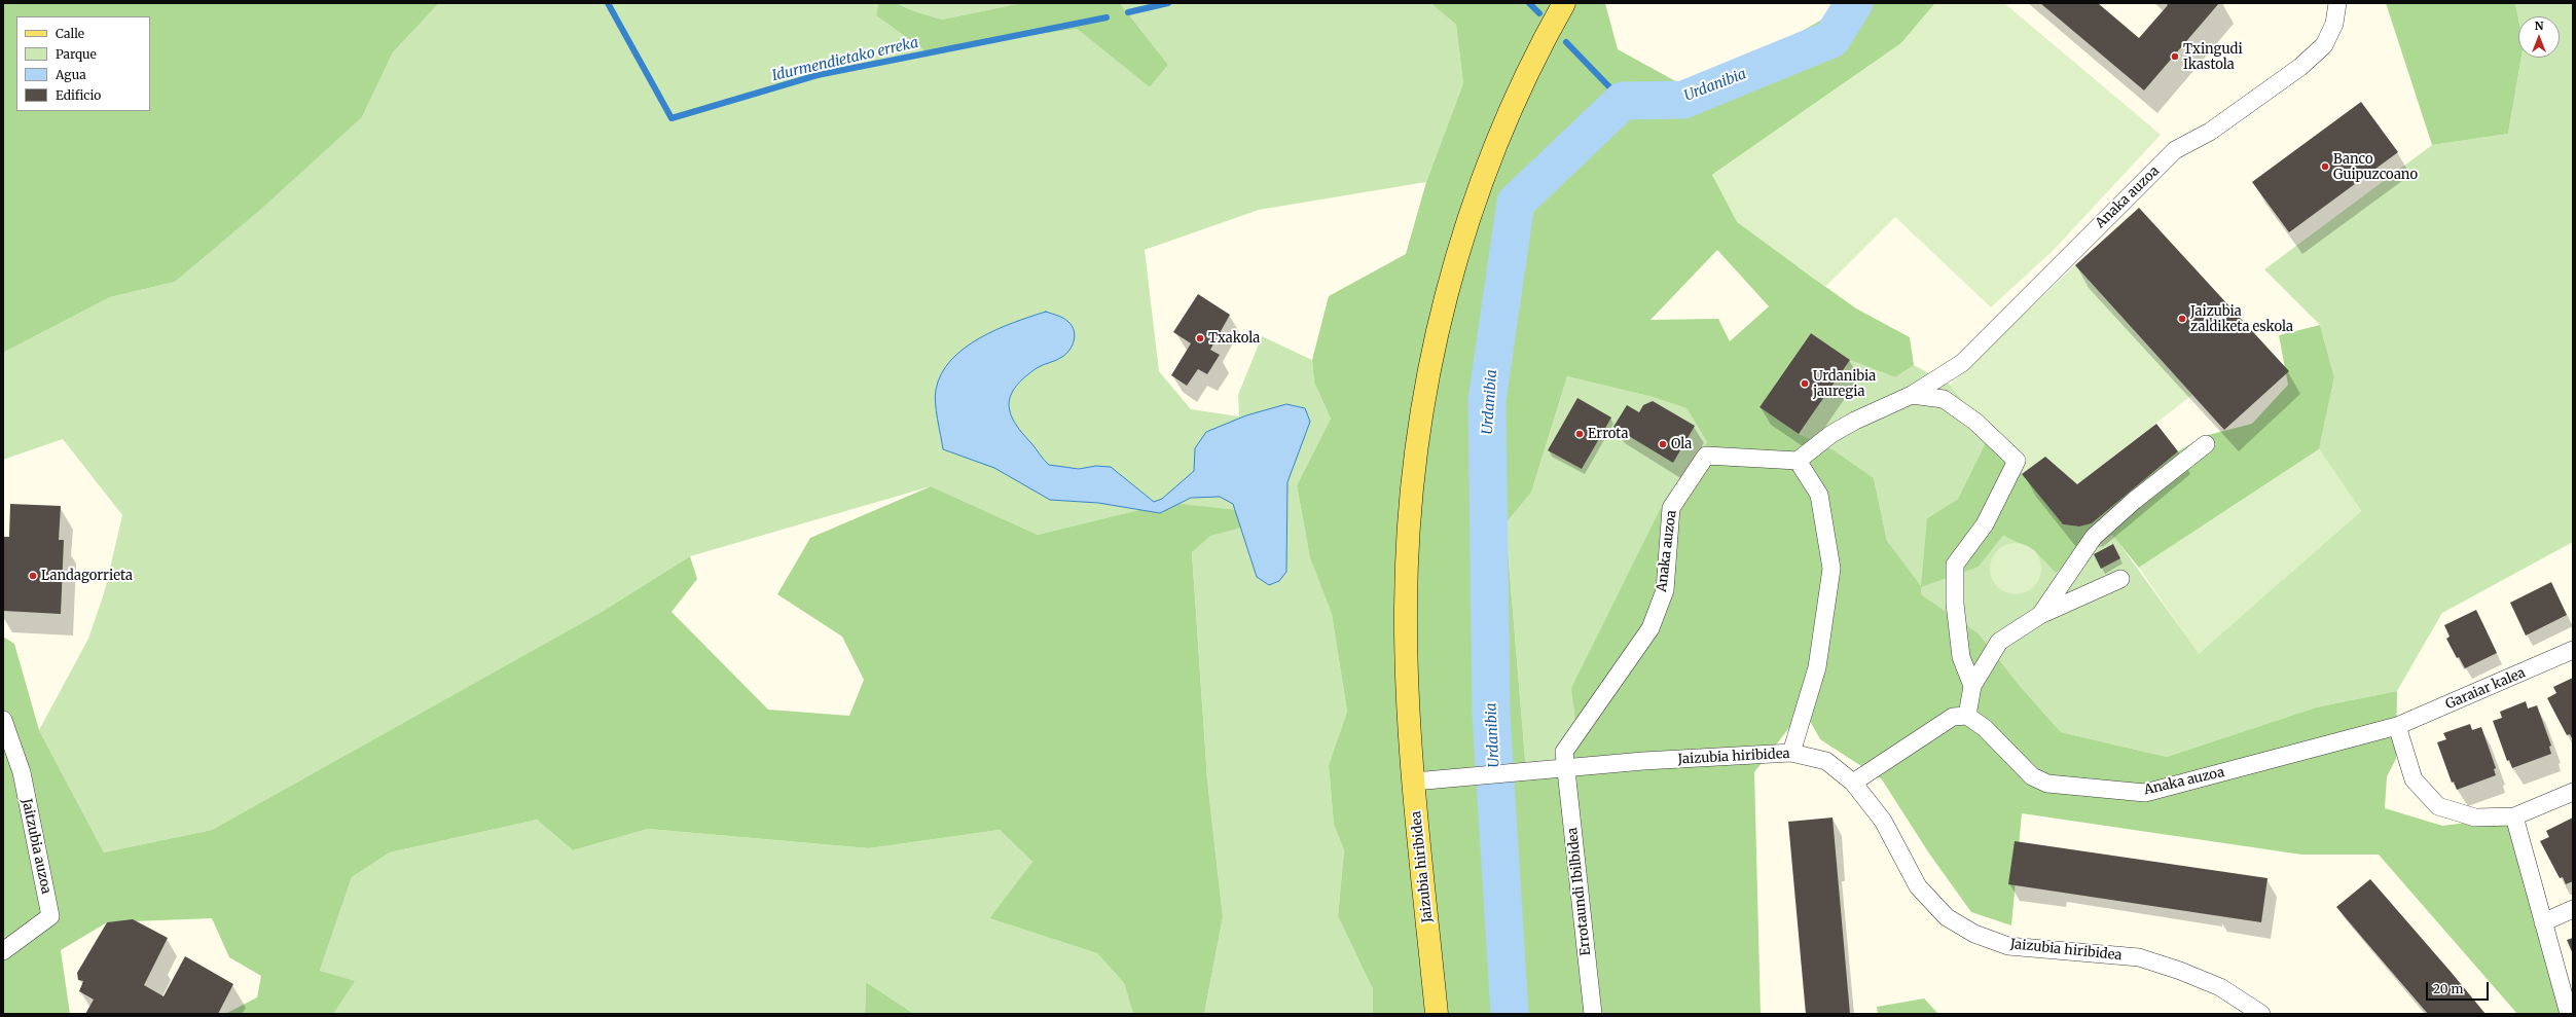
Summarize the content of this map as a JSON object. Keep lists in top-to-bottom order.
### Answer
{
  "streets": {
    "main road": ["Jaizubia hiribidea"],
    "street": [
      "Anaka auzoa",
      "Garaiar kalea",
      "Jaitzubia auzoa",
      "Errotaundi Ibilbidea"
    ]
  },
  "crossings": [
    ["Anaka auzoa", "Garaiar kalea"],
    ["Anaka auzoa", "Jaizubia hiribidea"],
    ["Anaka auzoa", "Errotaundi Ibilbidea"],
    ["Jaizubia hiribidea", "Errotaundi Ibilbidea"]
  ],
  "water": ["Idurmendietako erreka", "Urdanibia"],
  "places": [
    "Txingudi Ikastola",
    "Banco Guipuzcoano",
    "Jaizubia zaldiketa eskola",
    "Txakola",
    "Urdanibia jauregia",
    "Errota",
    "Ola",
    "Landagorrieta"
  ],
  "legend": [
    "Calle",
    "Parque",
    "Agua",
    "Edificio"
  ],
  "scale_bar": "20 m",
  "north": "top"
}
